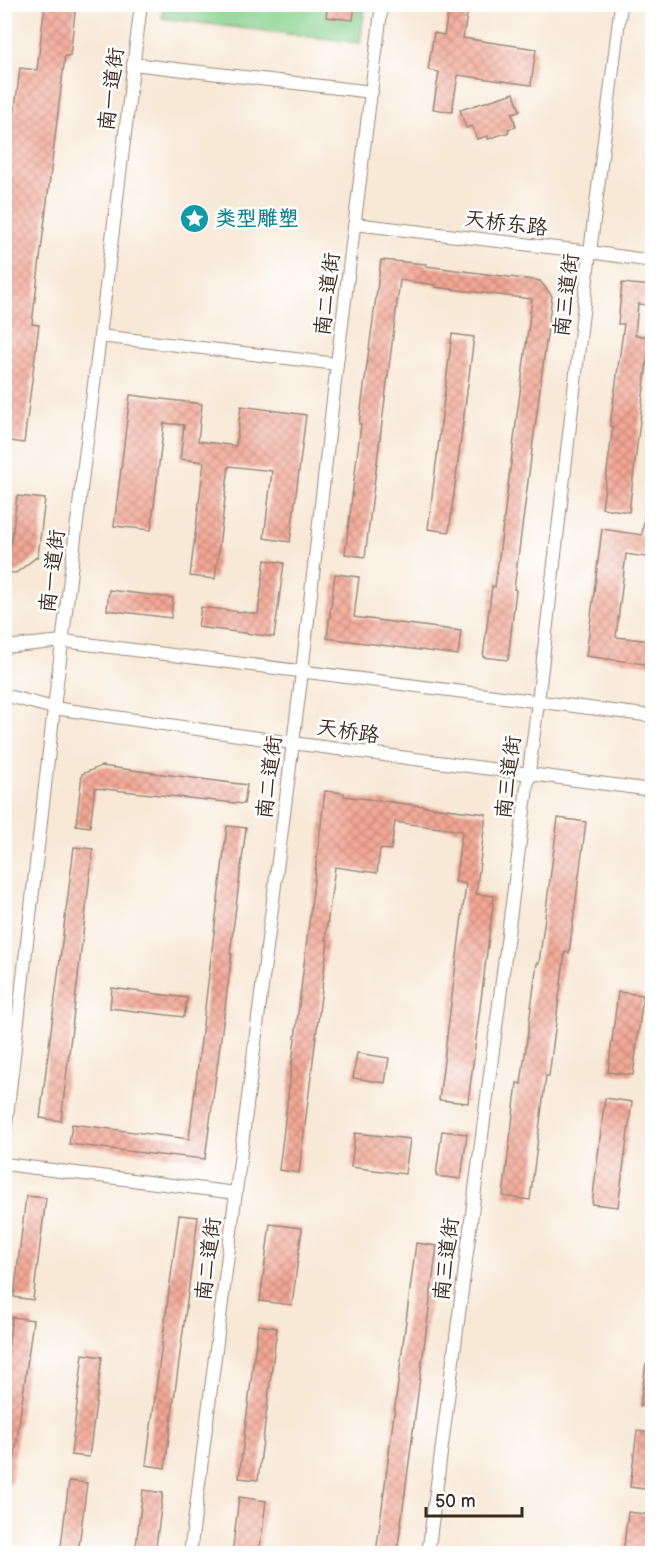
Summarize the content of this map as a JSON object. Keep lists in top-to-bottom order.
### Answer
{
  "streets": {
    "street": [
      "南一道街",
      "天桥东路",
      "南二道街",
      "南三道街",
      "天桥路"
    ]
  },
  "crossings": [
    ["南一道街", "天桥路"],
    ["天桥东路", "南二道街"],
    ["天桥东路", "南三道街"],
    ["南二道街", "天桥路"],
    ["南三道街", "天桥路"]
  ],
  "places": {
    "place": ["类型雕塑"]
  },
  "scale_bar": "50 m"
}
